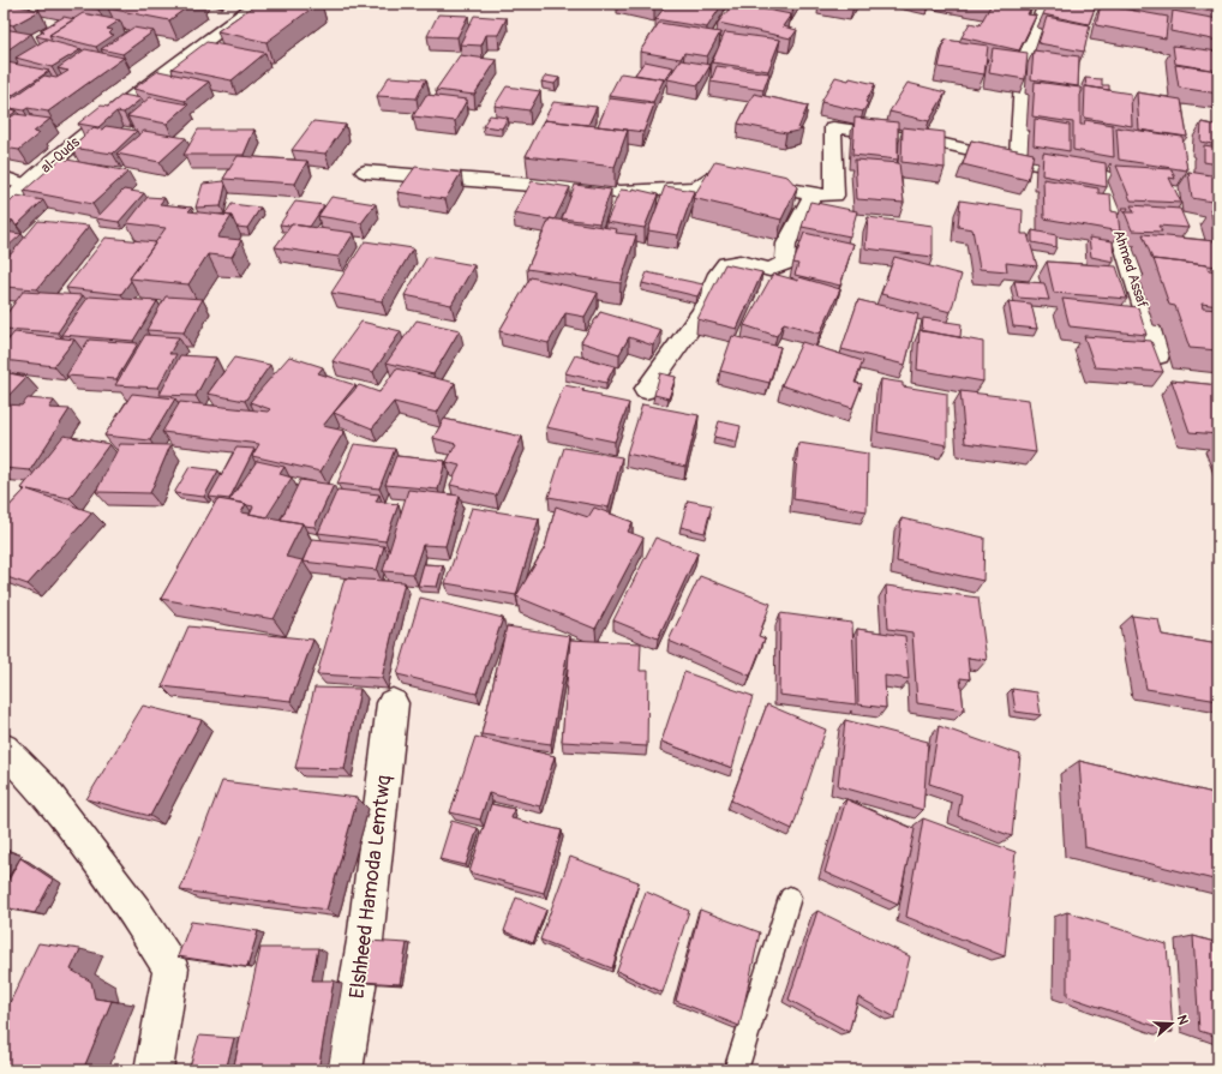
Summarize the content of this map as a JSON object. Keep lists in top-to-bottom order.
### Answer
{
  "streets": {
    "street": ["al-Quds", "Ahmed Assaf", "Elshheed Hamoda Lemtwq"]
  },
  "north": "right"
}
